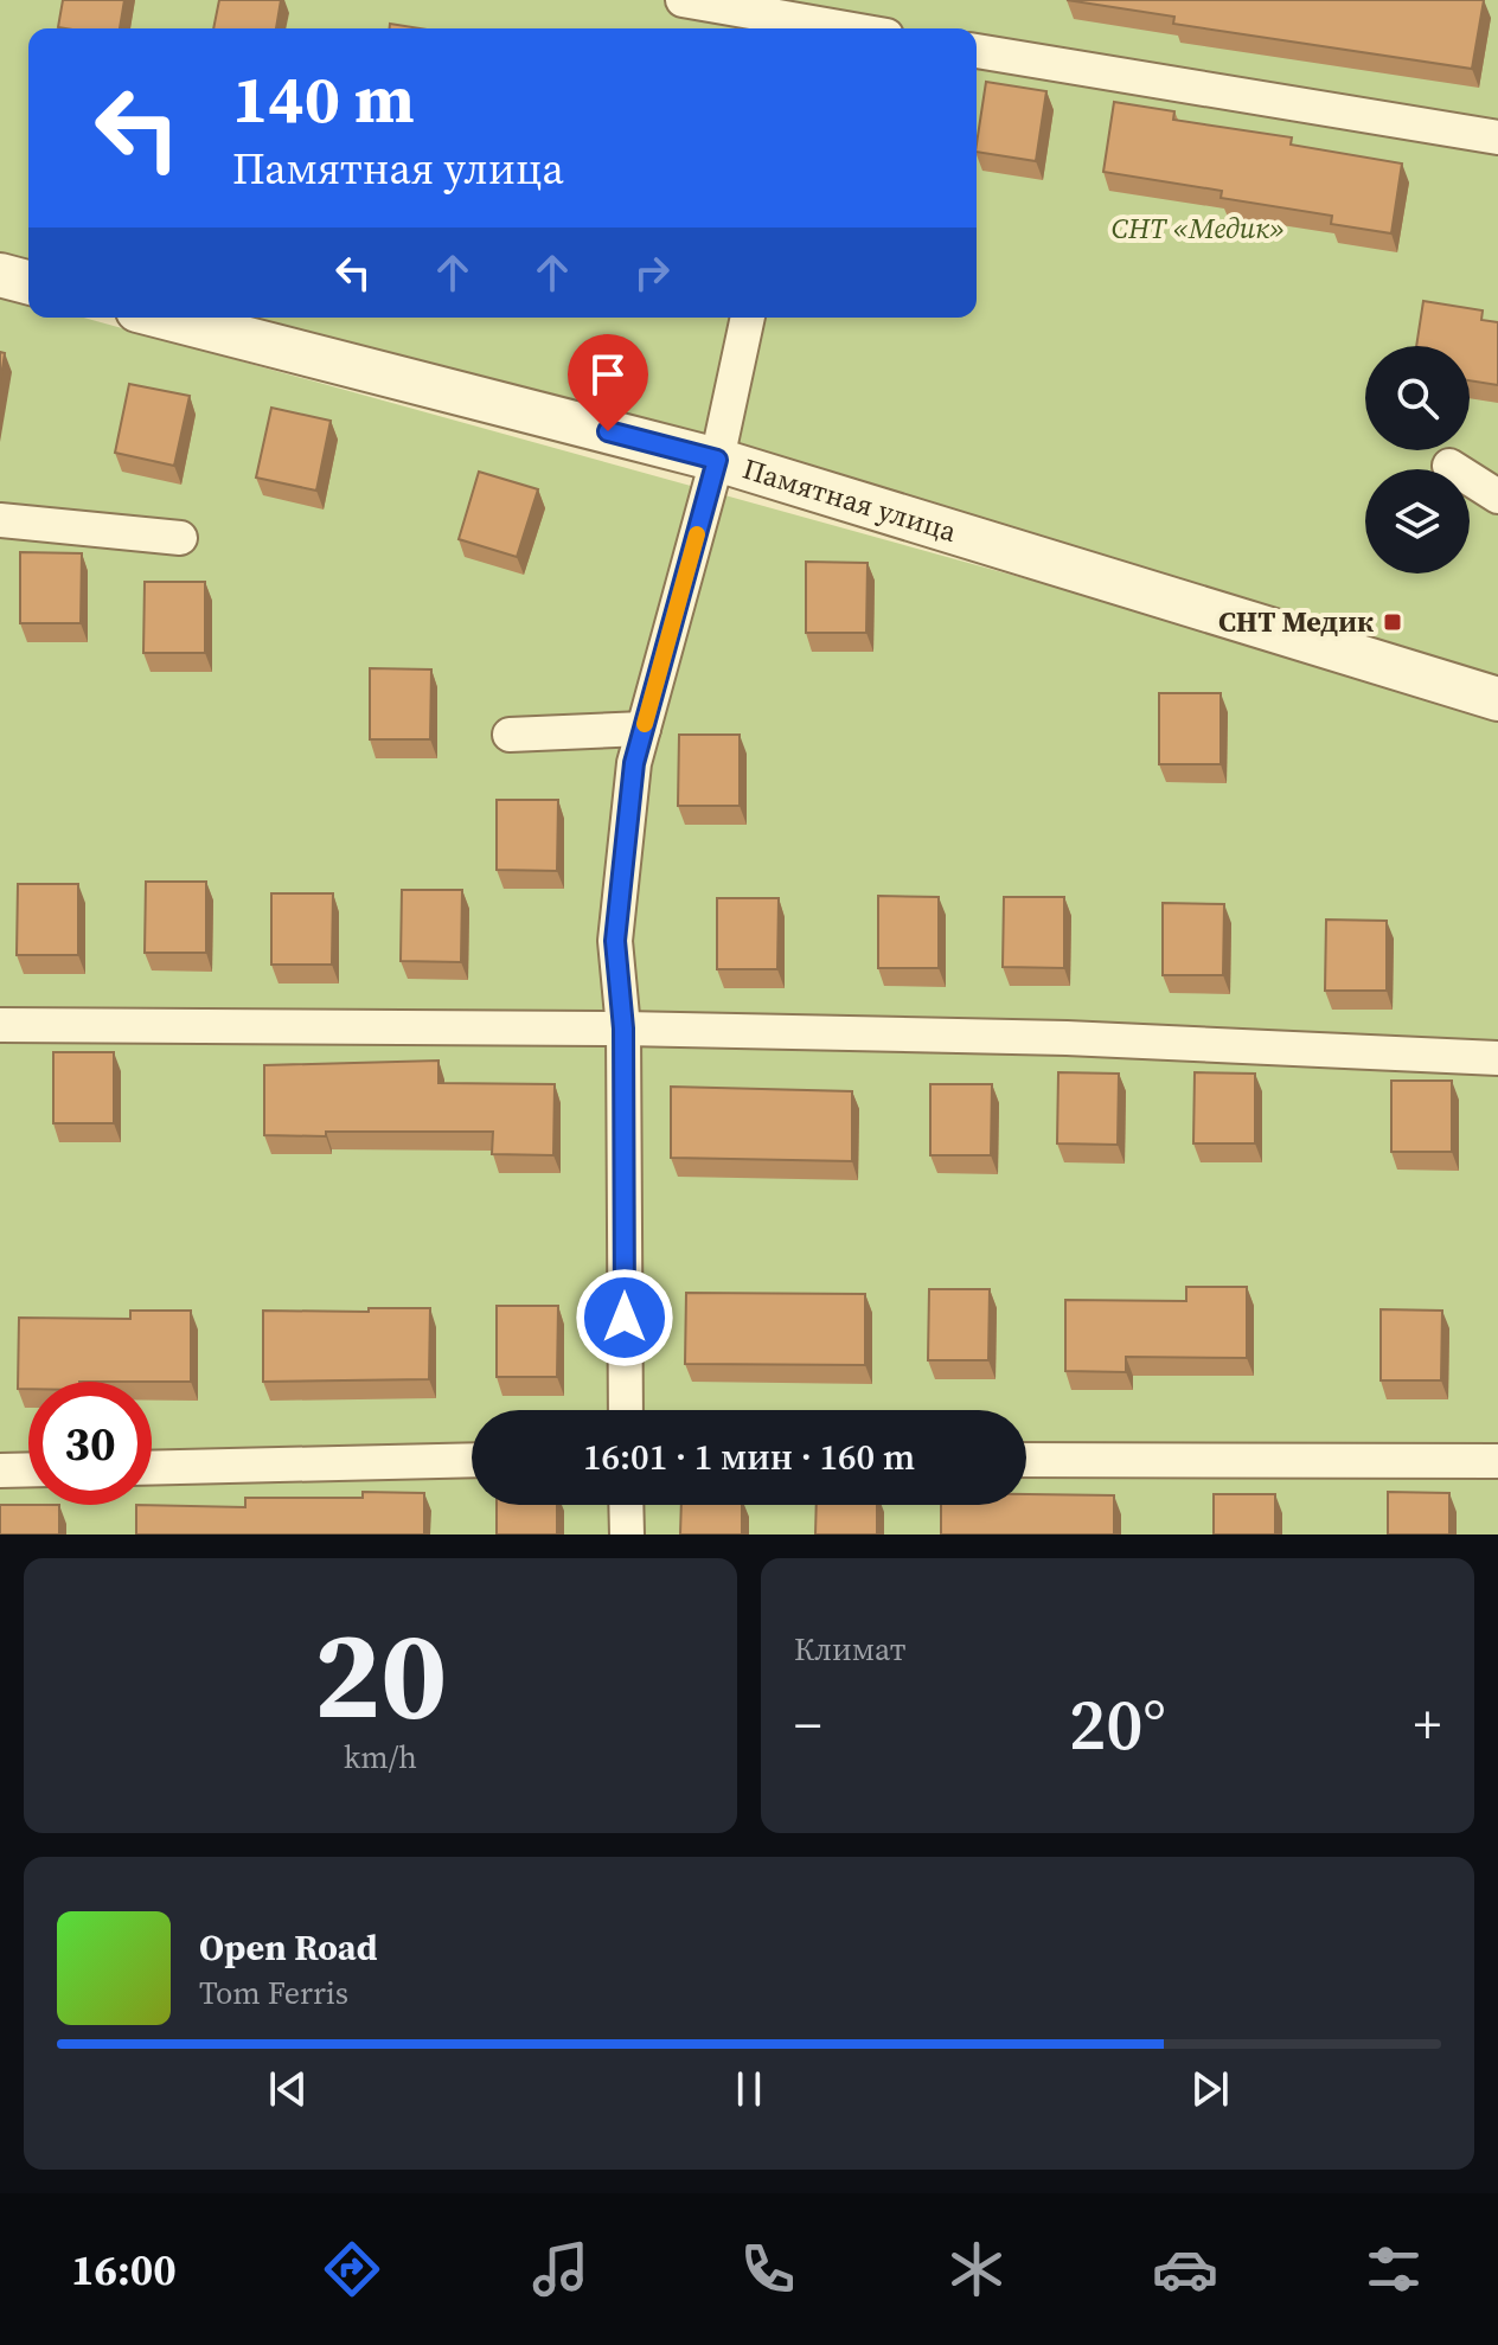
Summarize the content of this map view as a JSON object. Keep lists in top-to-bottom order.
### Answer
{
  "streets": {
    "street": ["Памятная улица"]
  },
  "parks": ["СНТ «Медик»"],
  "places": {
    "transit": ["СНТ Медик"]
  },
  "page": {
    "turn": ["140 m", "Памятная улица"],
    "limit": "30",
    "trip": "16:01 · 1 мин · 160 m",
    "tile": [
      ["20", "km/h"],
      "Климат"
    ],
    "heat": ["−", "20°", "+"],
    "song": ["Open Road", "Tom Ferris"],
    "tabs": "16:00"
  }
}
